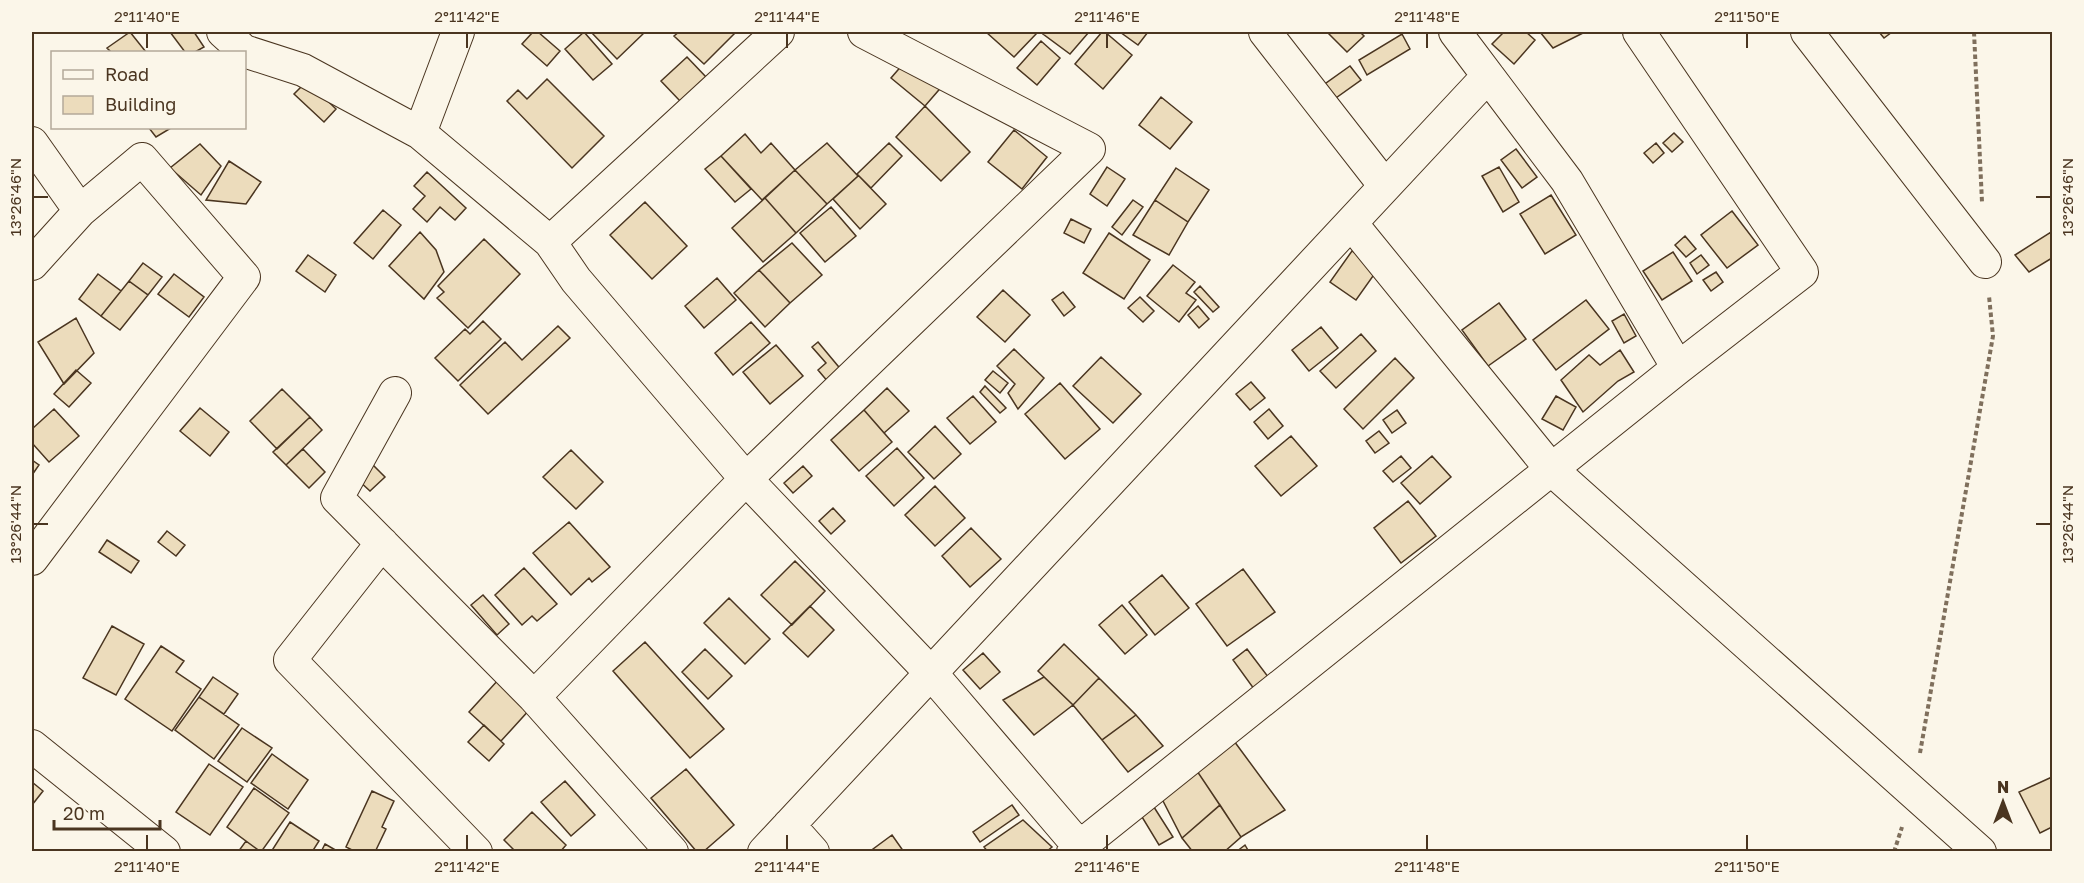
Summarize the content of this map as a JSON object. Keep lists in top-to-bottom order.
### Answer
{
  "legend": ["Road", "Building"],
  "scale_bar": "20 m",
  "north": "top",
  "coordinates": [
    "2°11'40\"E",
    "2°11'42\"E",
    "2°11'44\"E",
    "2°11'46\"E",
    "2°11'48\"E",
    "2°11'50\"E",
    "13°26'46\"N",
    "13°26'44\"N"
  ]
}
